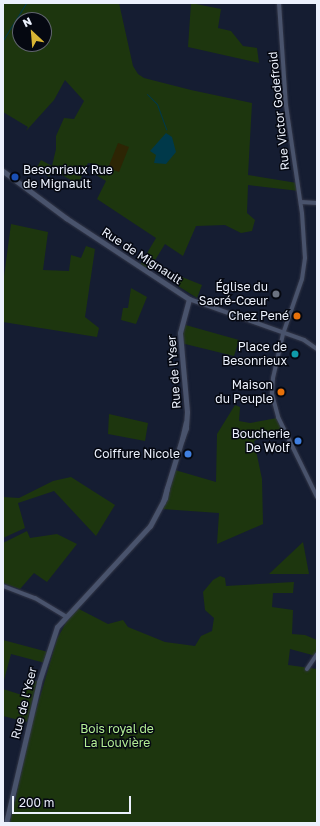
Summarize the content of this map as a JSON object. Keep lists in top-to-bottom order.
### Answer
{
  "streets": {
    "street": ["Rue Victor Godefroid", "Rue de Mignault", "Rue de l'Yser"]
  },
  "crossings": [
    ["Rue Victor Godefroid", "Rue de Mignault"],
    ["Rue de Mignault", "Rue de l'Yser"]
  ],
  "parks": ["Bois royal de La Louvière"],
  "places": [
    "Besonrieux Rue de Mignault",
    "Église du Sacré-Cœur",
    "Chez Pené",
    "Place de Besonrieux",
    "Maison du Peuple",
    "Boucherie De Wolf",
    "Coiffure Nicole"
  ],
  "scale_bar": "200 m",
  "north": "top left"
}
